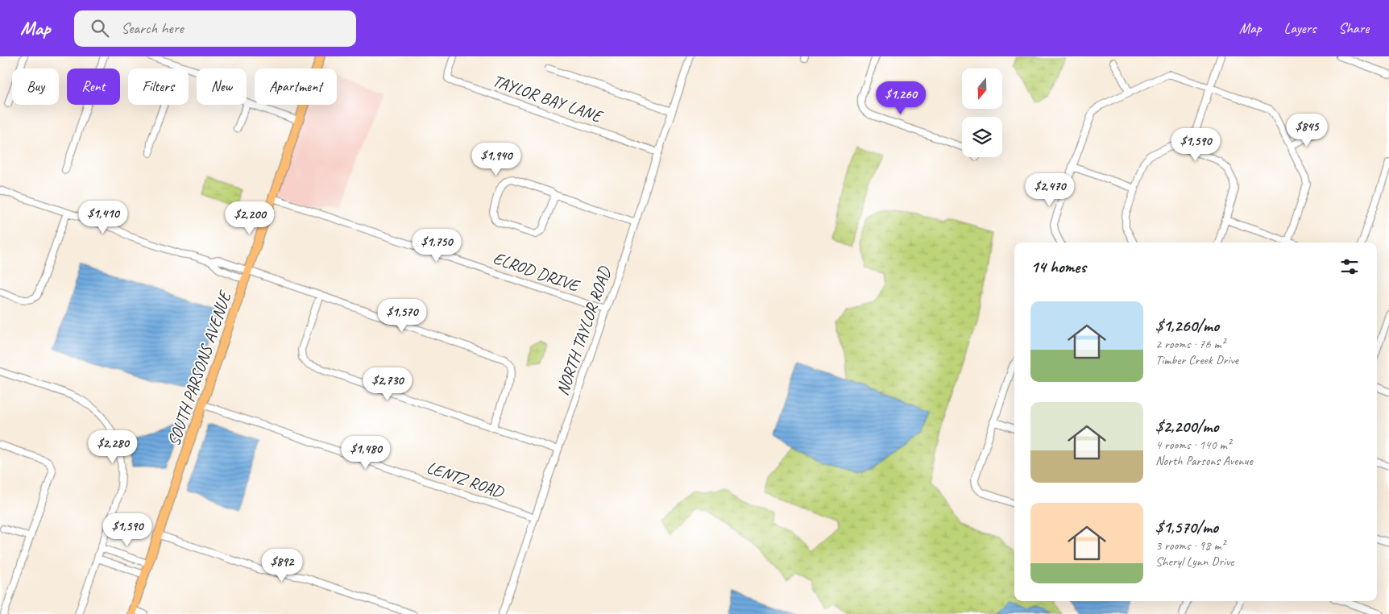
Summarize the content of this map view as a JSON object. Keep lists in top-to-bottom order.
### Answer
{
  "streets": {
    "main road": ["SOUTH PARSONS AVENUE"],
    "street": [
      "TAYLOR BAY LANE",
      "ELROD DRIVE",
      "NORTH TAYLOR ROAD",
      "LENTZ ROAD"
    ]
  },
  "crossings": [
    ["TAYLOR BAY LANE", "NORTH TAYLOR ROAD"],
    ["ELROD DRIVE", "NORTH TAYLOR ROAD"],
    ["ELROD DRIVE", "SOUTH PARSONS AVENUE"],
    ["NORTH TAYLOR ROAD", "LENTZ ROAD"],
    ["SOUTH PARSONS AVENUE", "LENTZ ROAD"]
  ],
  "north": "bottom",
  "page": {
    "header": "Map",
    "search": "Search here",
    "nav": ["Map", "Layers", "Share"],
    "chip": [
      "Buy",
      "Rent",
      "Filters",
      "New",
      "Apartment"
    ],
    "price": [
      "$1,260",
      "$845",
      "$1,590",
      "$1,940",
      "$2,470",
      "$1,410",
      "$2,200",
      "$1,750",
      "$1,570",
      "$2,730",
      "$2,280",
      "$1,480",
      "$1,590",
      "$892"
    ],
    "heading": "14 homes",
    "list": [
      {
        "name": "$1,260/mo",
        "note": "2 rooms · 76 m² · Timber Creek Drive"
      },
      {
        "name": "$2,200/mo",
        "note": "4 rooms · 140 m² · North Parsons Avenue"
      },
      {
        "name": "$1,570/mo",
        "note": "3 rooms · 98 m² · Sheryl Lynn Drive"
      }
    ]
  }
}
